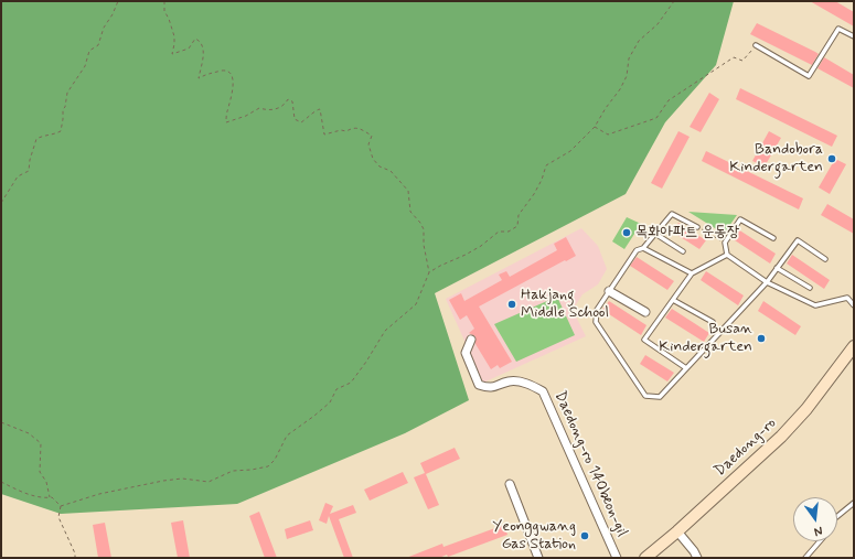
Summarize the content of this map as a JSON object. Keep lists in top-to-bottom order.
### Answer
{
  "streets": {
    "main road": ["Daedong-ro"],
    "street": ["Daedong-ro 140beon-gil"]
  },
  "places": [
    "Bandobora Kindergarten",
    "목화아파트 운동장",
    "Hakjang Middle School",
    "Busan Kindergarten",
    "Yeonggwang Gas Station"
  ],
  "north": "bottom"
}
